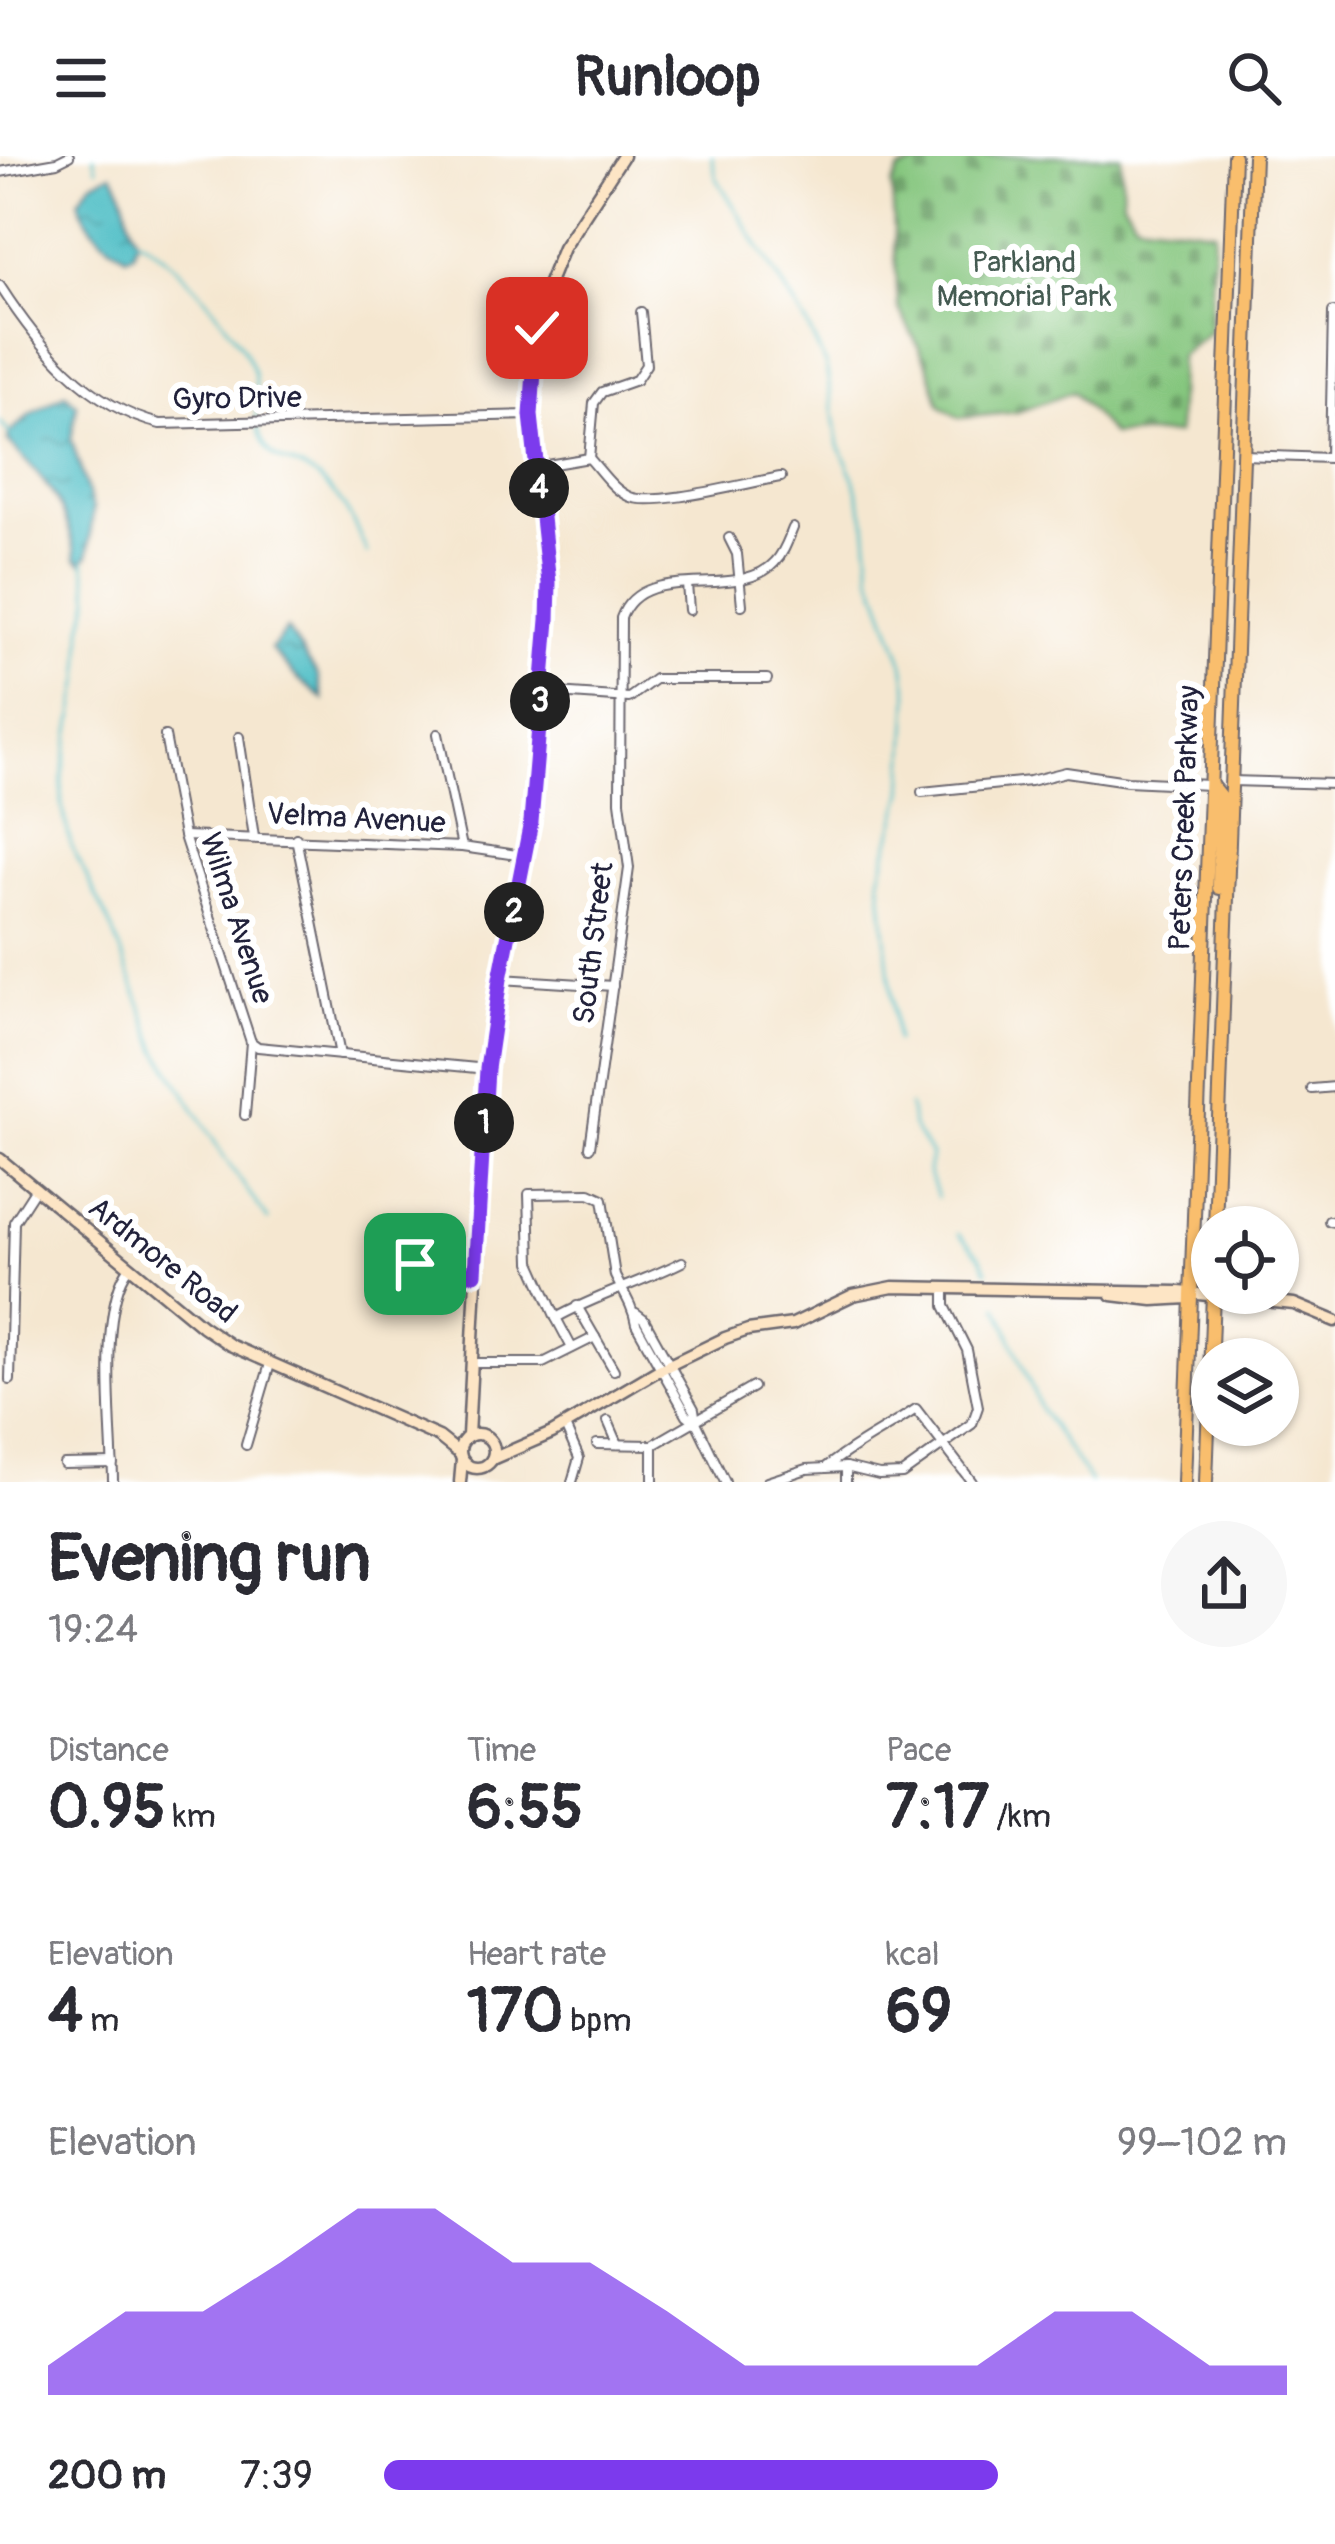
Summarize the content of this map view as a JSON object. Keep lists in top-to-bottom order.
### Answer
{
  "streets": {
    "main road": ["Peters Creek Parkway"],
    "street": [
      "Gyro Drive",
      "Velma Avenue",
      "Wilma Avenue",
      "South Street",
      "Ardmore Road"
    ]
  },
  "crossings": [
    ["Velma Avenue", "Wilma Avenue"]
  ],
  "parks": ["Parkland Memorial Park"],
  "page": {
    "header": "Runloop",
    "pins": [
      "4",
      "3",
      "2",
      "1"
    ],
    "heading": ["Evening run", "19:24"],
    "stats": [
      ["Distance", "0.95 km"],
      ["Time", "6:55"],
      ["Pace", "7:17 /km"],
      ["Elevation", "4 m"],
      ["Heart rate", "170 bpm"],
      ["kcal", "69"]
    ],
    "chart": ["Elevation", "99–102 m"],
    "list": [
      {
        "name": "200 m",
        "note": "7:39"
      }
    ]
  }
}
